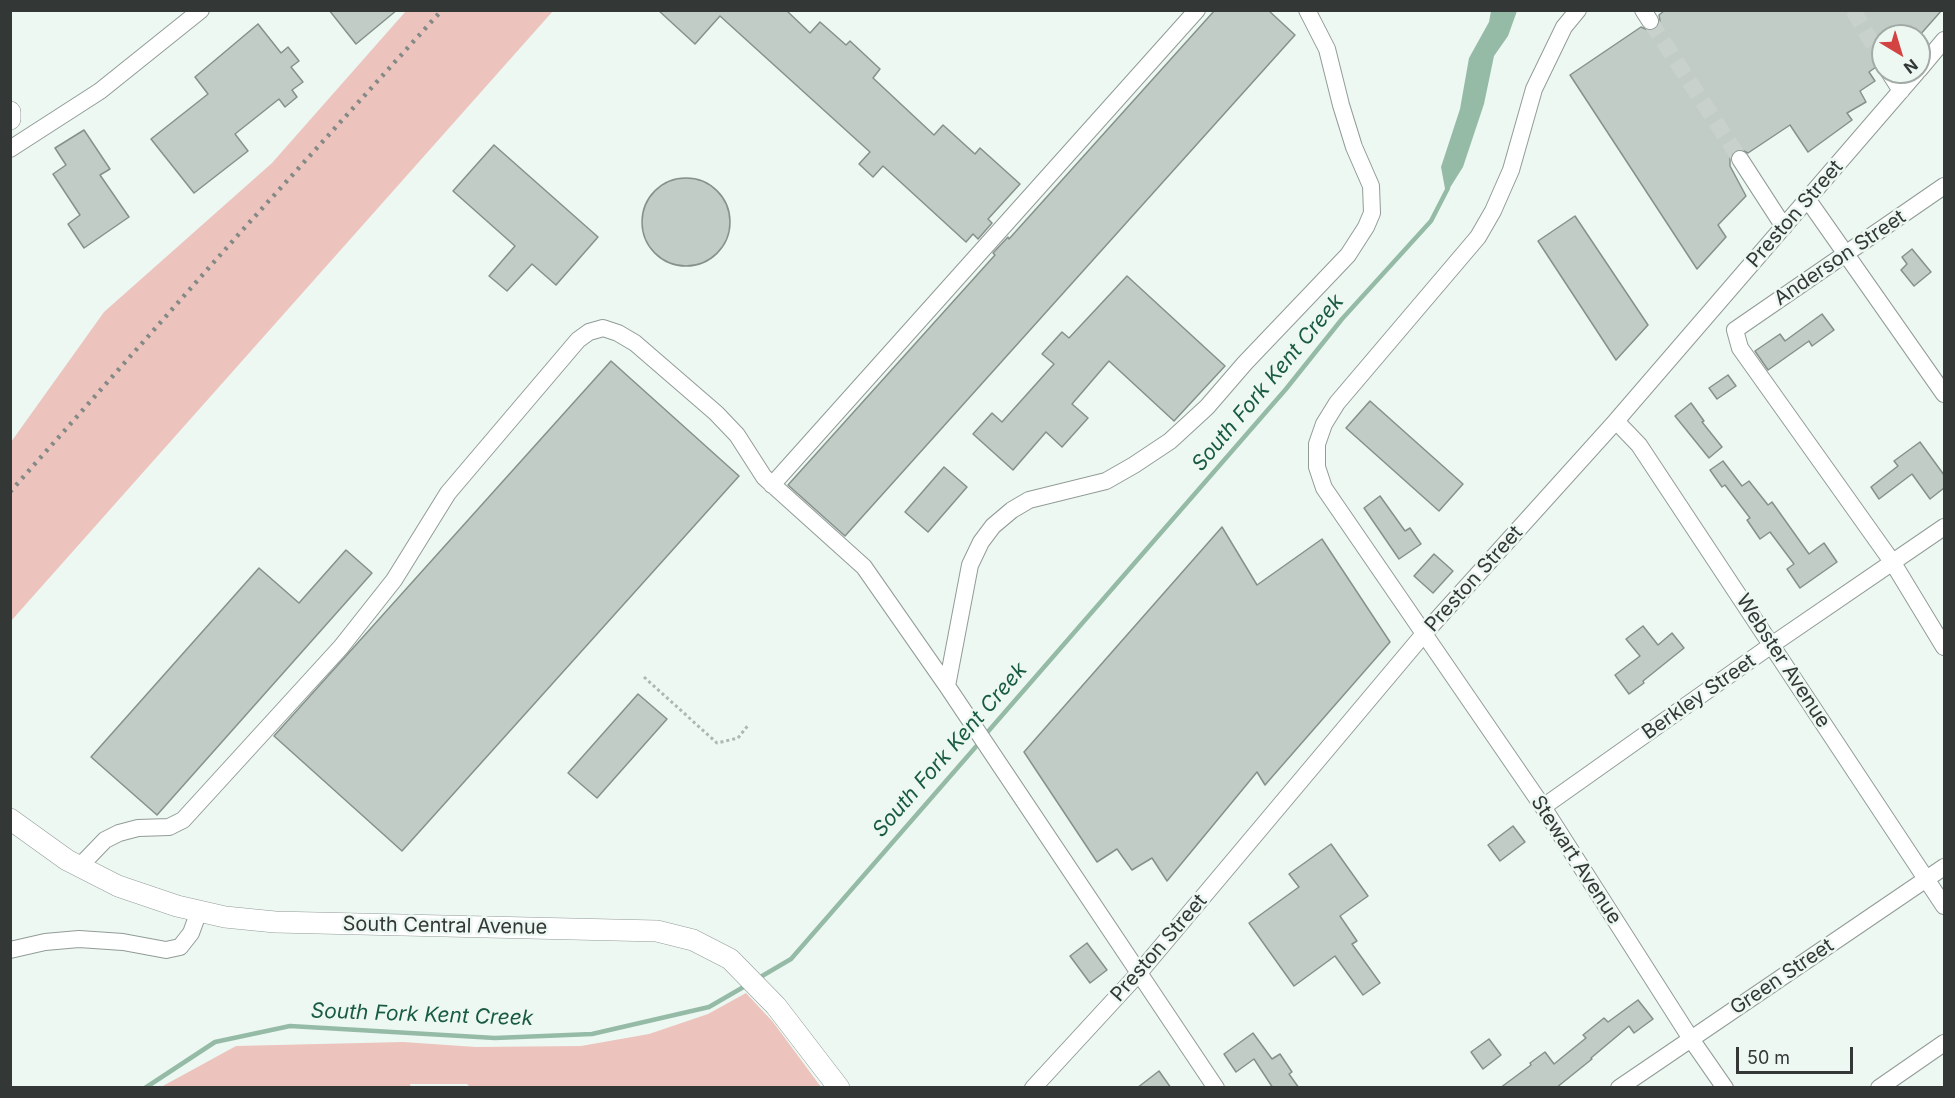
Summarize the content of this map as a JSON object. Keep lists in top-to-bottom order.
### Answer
{
  "streets": {
    "main road": ["South Central Avenue"],
    "street": [
      "Preston Street",
      "Anderson Street",
      "Webster Avenue",
      "Berkley Street",
      "Stewart Avenue",
      "Green Street"
    ]
  },
  "crossings": [
    ["Preston Street", "Webster Avenue"],
    ["Preston Street", "Stewart Avenue"],
    ["Anderson Street", "Berkley Street"],
    ["Webster Avenue", "Berkley Street"],
    ["Webster Avenue", "Green Street"],
    ["Berkley Street", "Stewart Avenue"],
    ["Stewart Avenue", "Green Street"]
  ],
  "water": ["South Fork Kent Creek"],
  "scale_bar": "50 m",
  "north": "bottom right"
}
